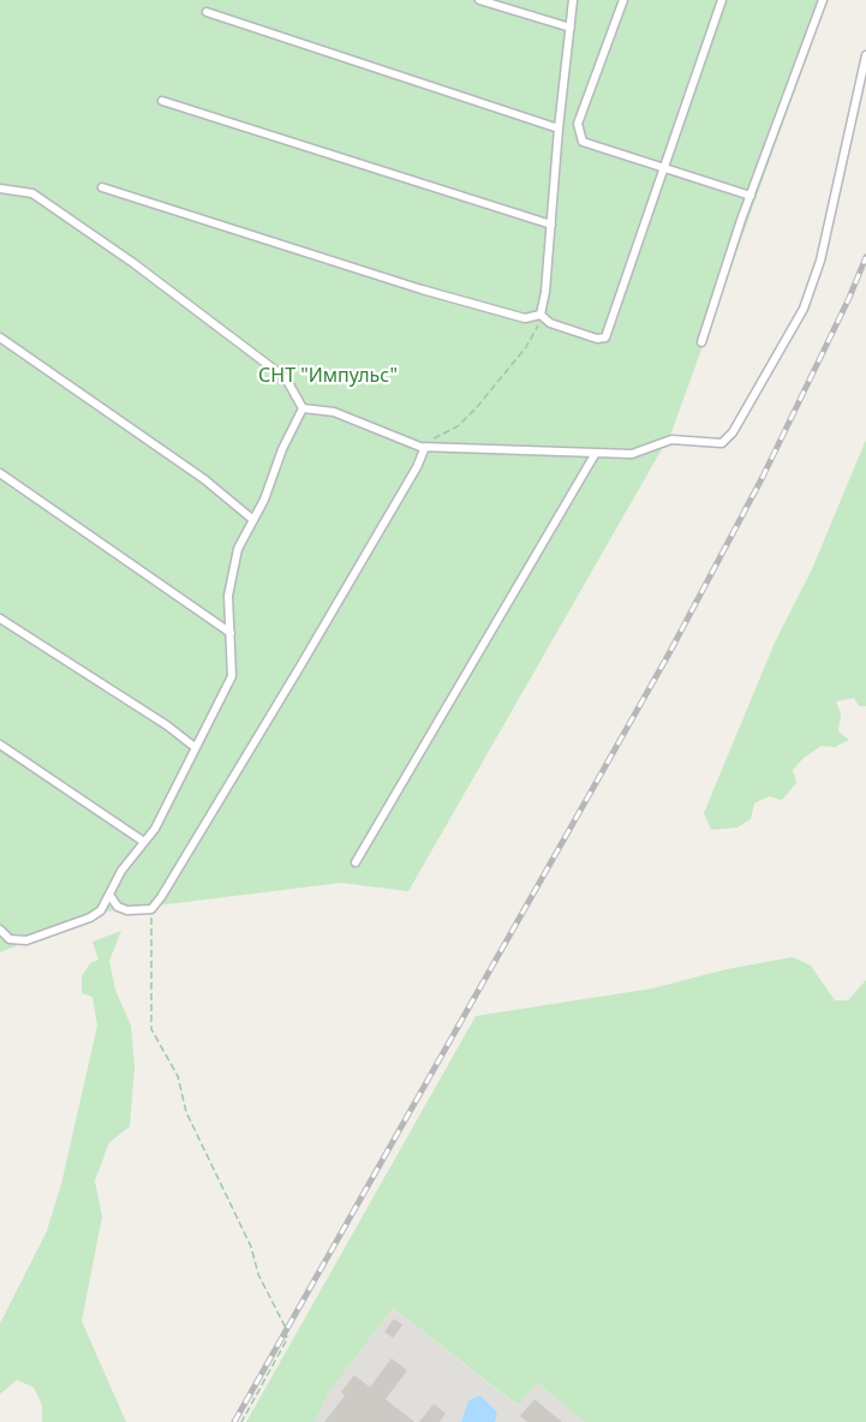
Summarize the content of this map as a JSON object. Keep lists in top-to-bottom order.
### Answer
{
  "parks": ["СНТ \"Импульс\""]
}
